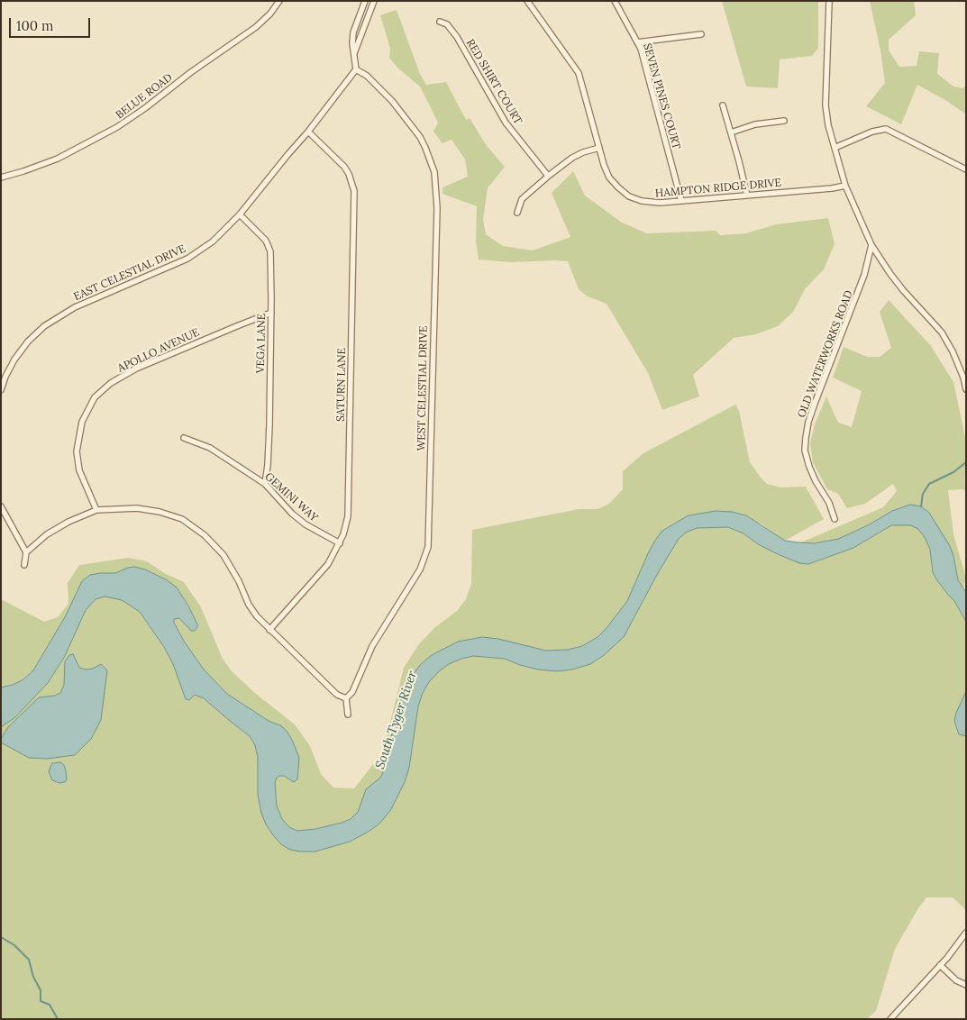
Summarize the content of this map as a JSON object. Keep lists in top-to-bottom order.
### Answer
{
  "streets": {
    "street": [
      "RED SHIRT COURT",
      "BELUE ROAD",
      "SEVEN PINES COURT",
      "HAMPTON RIDGE DRIVE",
      "EAST CELESTIAL DRIVE",
      "VEGA LANE",
      "APOLLO AVENUE",
      "OLD WATERWORKS ROAD",
      "SATURN LANE",
      "WEST CELESTIAL DRIVE",
      "GEMINI WAY"
    ]
  },
  "crossings": [
    ["SEVEN PINES COURT", "HAMPTON RIDGE DRIVE"],
    ["EAST CELESTIAL DRIVE", "VEGA LANE"],
    ["EAST CELESTIAL DRIVE", "SATURN LANE"],
    ["EAST CELESTIAL DRIVE", "WEST CELESTIAL DRIVE"],
    ["VEGA LANE", "APOLLO AVENUE"],
    ["VEGA LANE", "GEMINI WAY"],
    ["SATURN LANE", "GEMINI WAY"]
  ],
  "water": ["South Tyger River"],
  "scale_bar": "100 m"
}
